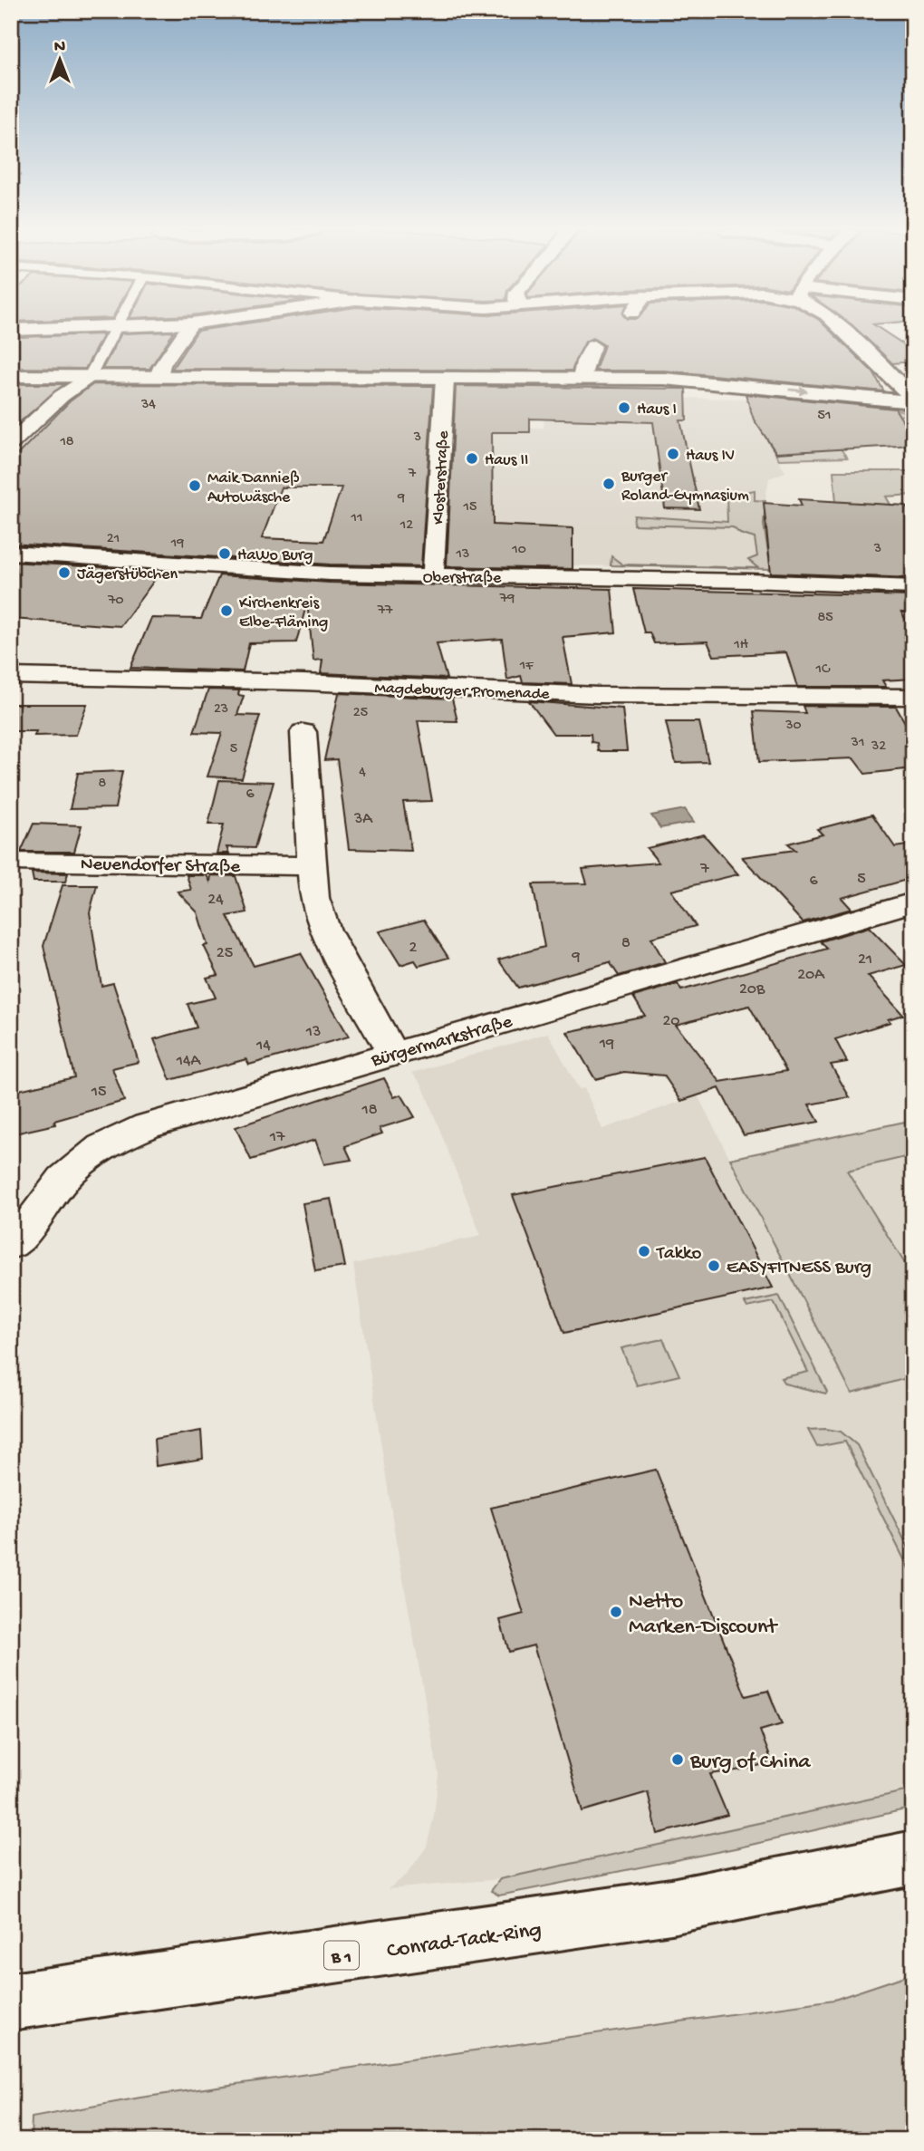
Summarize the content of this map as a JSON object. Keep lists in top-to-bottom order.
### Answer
{
  "streets": {
    "street": [
      "Klosterstraße",
      "Oberstraße",
      "Magdeburger Promenade",
      "Neuendorfer Straße",
      "Bürgermarkstraße",
      "Conrad-Tack-Ring",
      "B 1"
    ]
  },
  "crossings": [
    ["Klosterstraße", "Oberstraße"]
  ],
  "places": [
    "Haus I",
    "Haus IV",
    "Haus II",
    "Burger Roland-Gymnasium",
    "Maik Dannieß Autowäsche",
    "HaWo Burg",
    "Jägerstübchen",
    "Kirchenkreis Elbe-Fläming",
    "Takko",
    "EASYFITNESS Burg",
    "Netto Marken-Discount",
    "Burg of China"
  ],
  "house_numbers": [
    "34",
    "51",
    "3",
    "18",
    "7",
    "9",
    "15",
    "11",
    "12",
    "21",
    "19",
    "3",
    "10",
    "13",
    "79",
    "70",
    "77",
    "85",
    "1H",
    "1F",
    "1C",
    "23",
    "25",
    "30",
    "31",
    "32",
    "5",
    "4",
    "8",
    "6",
    "3A",
    "7",
    "5",
    "6",
    "24",
    "8",
    "2",
    "25",
    "9",
    "21",
    "20A",
    "20B",
    "20",
    "13",
    "19",
    "14",
    "14A",
    "15",
    "18",
    "17"
  ],
  "north": "top"
}
